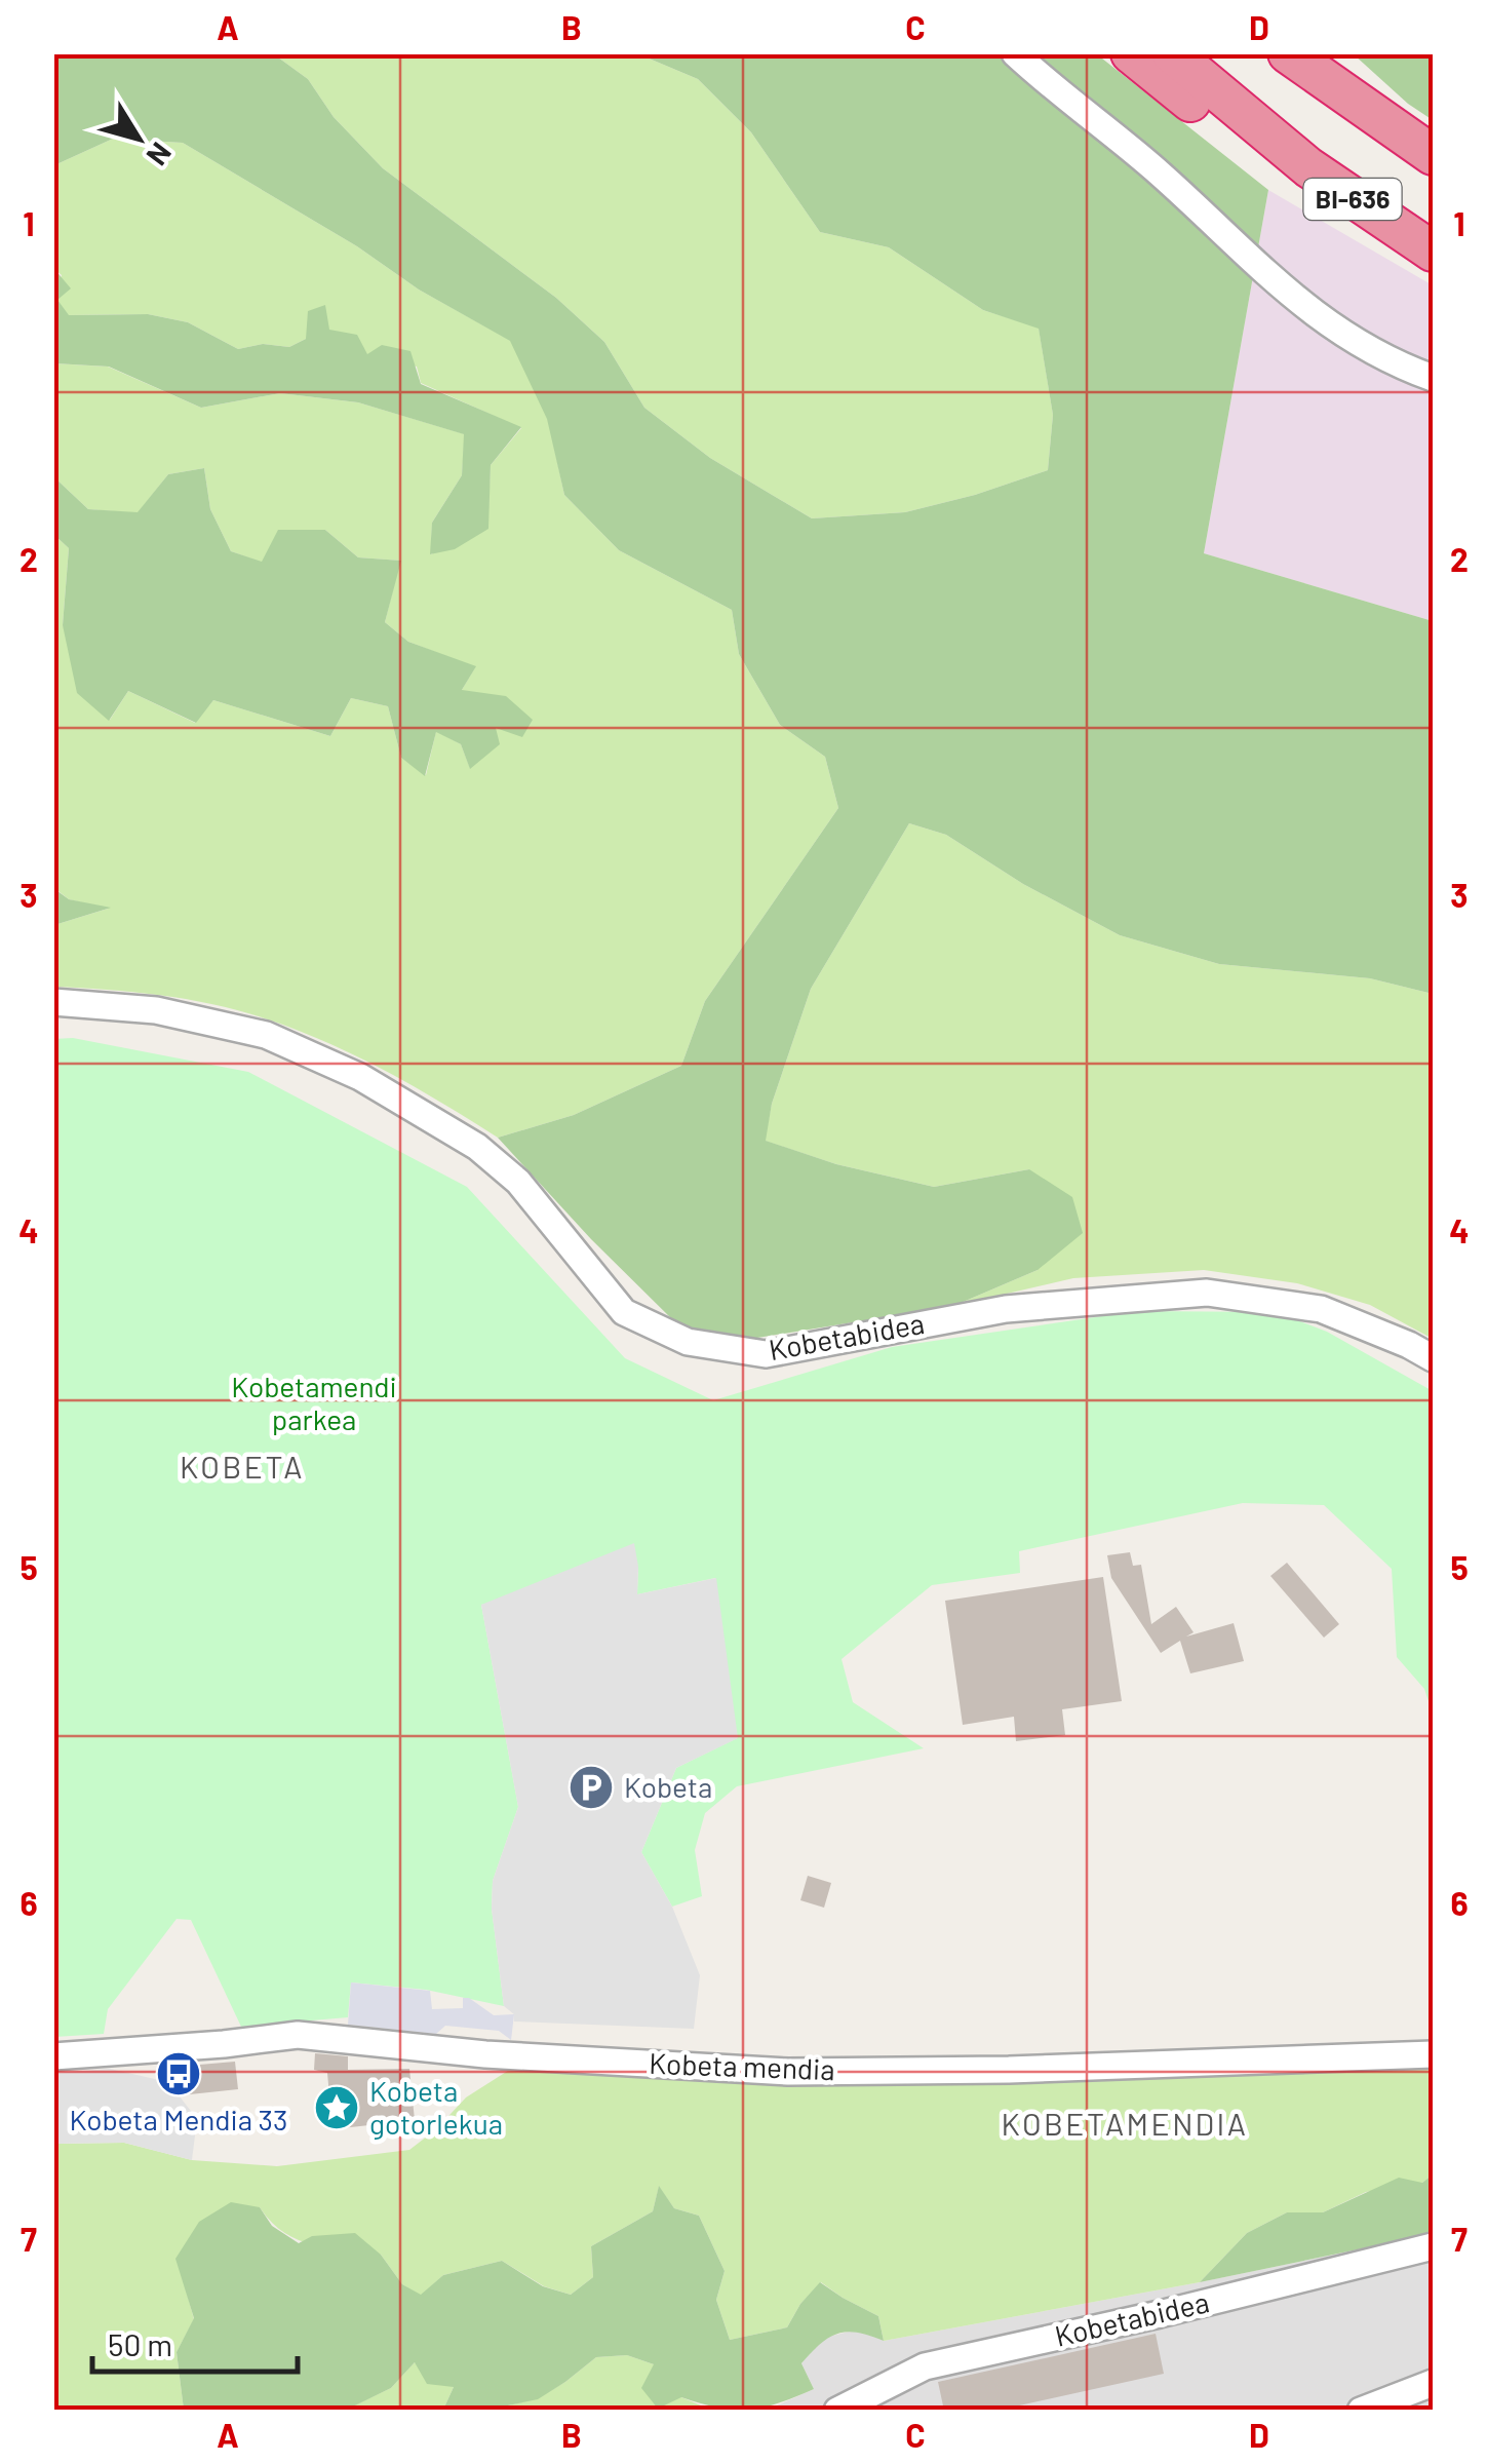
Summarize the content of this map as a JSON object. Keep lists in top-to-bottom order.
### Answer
{
  "streets": {
    "highway": ["BI-636"],
    "street": ["Kobetabidea", "Kobeta mendia"]
  },
  "districts": ["KOBETA", "KOBETAMENDIA"],
  "parks": ["Kobetamendi parkea"],
  "places": {
    "parking": ["Kobeta"],
    "bus stop": ["Kobeta Mendia 33"],
    "place": ["Kobeta gotorlekua"]
  },
  "scale_bar": "50 m",
  "north": "bottom right",
  "grid": {
    "columns": [
      "A",
      "B",
      "C",
      "D"
    ],
    "rows": [
      "1",
      "2",
      "3",
      "4",
      "5",
      "6",
      "7"
    ]
  }
}
